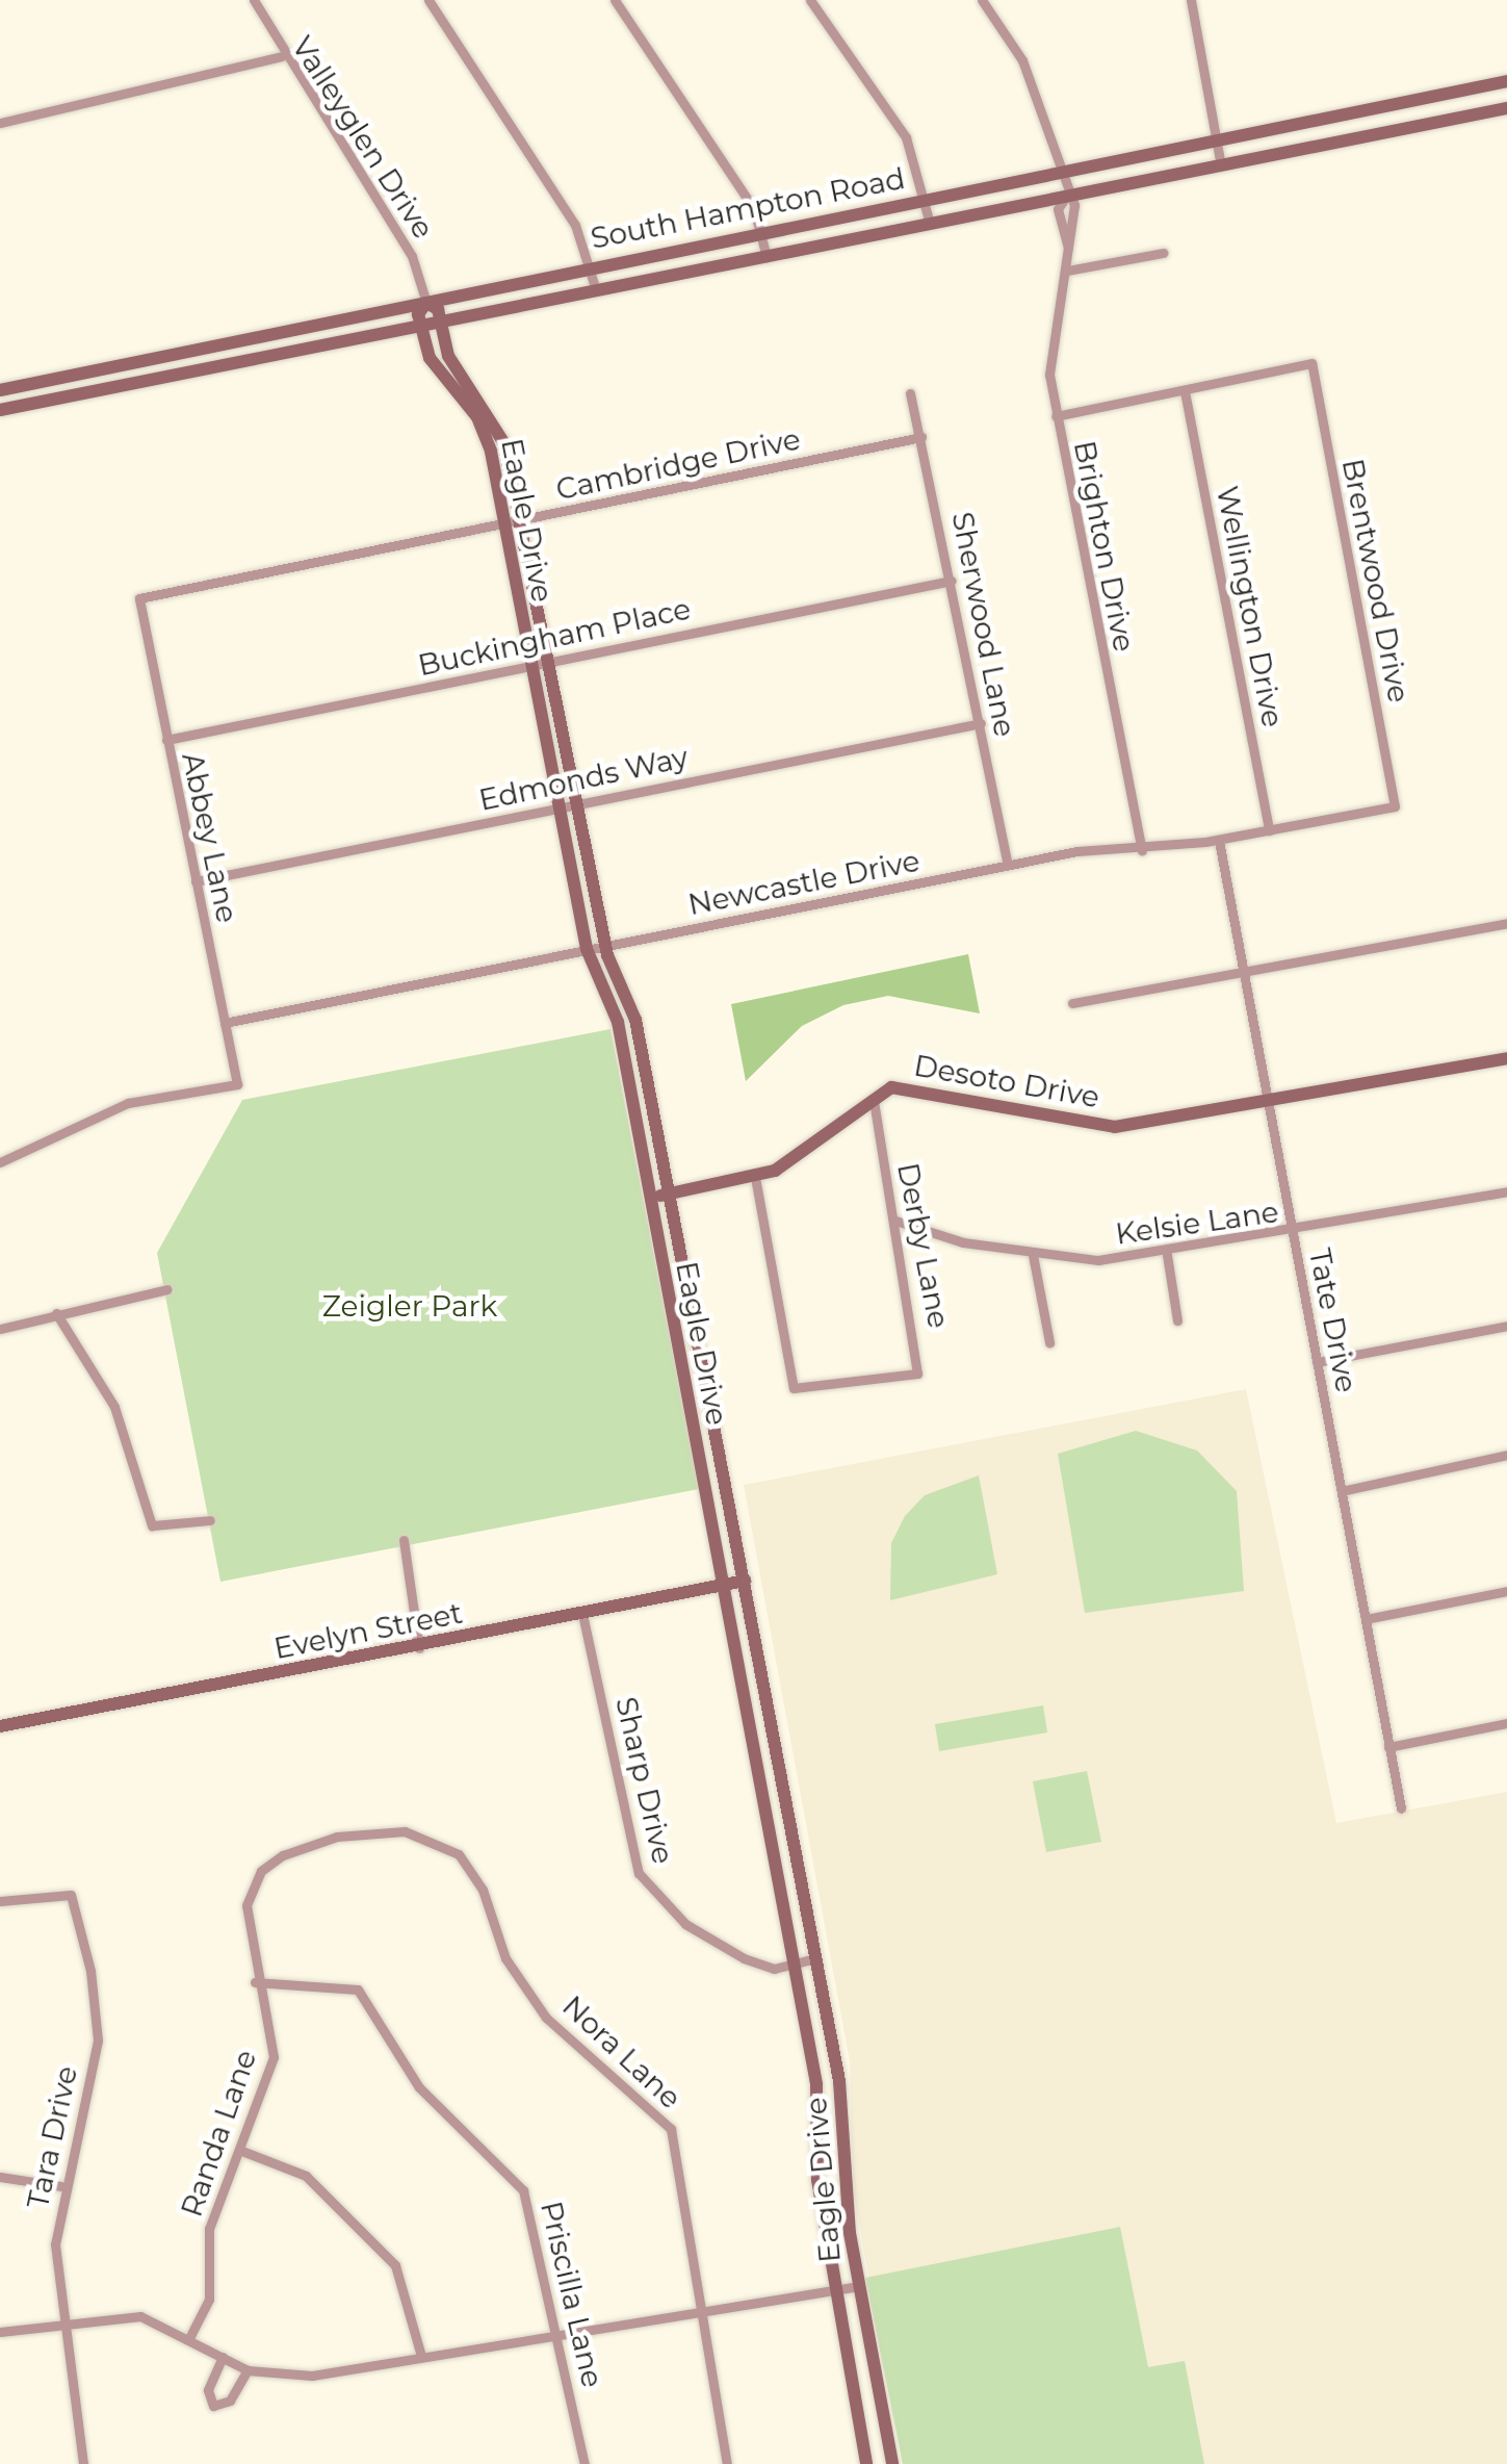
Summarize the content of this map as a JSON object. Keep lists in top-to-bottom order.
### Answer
{
  "streets": {
    "street": [
      "Valleyglen Drive",
      "South Hampton Road",
      "Cambridge Drive",
      "Eagle Drive",
      "Brighton Drive",
      "Brentwood Drive",
      "Wellington Drive",
      "Sherwood Lane",
      "Buckingham Place",
      "Edmonds Way",
      "Abbey Lane",
      "Newcastle Drive",
      "Desoto Drive",
      "Kelsie Lane",
      "Derby Lane",
      "Tate Drive",
      "Evelyn Street",
      "Sharp Drive",
      "Nora Lane",
      "Randa Lane",
      "Tara Drive",
      "Priscilla Lane"
    ]
  },
  "crossings": [
    ["Valleyglen Drive", "South Hampton Road"],
    ["Valleyglen Drive", "Eagle Drive"],
    ["South Hampton Road", "Eagle Drive"],
    ["South Hampton Road", "Brighton Drive"],
    ["Cambridge Drive", "Eagle Drive"],
    ["Cambridge Drive", "Sherwood Lane"],
    ["Cambridge Drive", "Abbey Lane"],
    ["Eagle Drive", "Buckingham Place"],
    ["Eagle Drive", "Edmonds Way"],
    ["Eagle Drive", "Newcastle Drive"],
    ["Eagle Drive", "Desoto Drive"],
    ["Eagle Drive", "Evelyn Street"],
    ["Eagle Drive", "Sharp Drive"],
    ["Brighton Drive", "Newcastle Drive"],
    ["Brentwood Drive", "Wellington Drive"],
    ["Brentwood Drive", "Newcastle Drive"],
    ["Wellington Drive", "Newcastle Drive"],
    ["Sherwood Lane", "Buckingham Place"],
    ["Sherwood Lane", "Edmonds Way"],
    ["Sherwood Lane", "Newcastle Drive"],
    ["Buckingham Place", "Abbey Lane"],
    ["Edmonds Way", "Abbey Lane"],
    ["Abbey Lane", "Newcastle Drive"],
    ["Newcastle Drive", "Tate Drive"],
    ["Desoto Drive", "Derby Lane"],
    ["Desoto Drive", "Tate Drive"],
    ["Kelsie Lane", "Derby Lane"],
    ["Kelsie Lane", "Tate Drive"],
    ["Evelyn Street", "Sharp Drive"],
    ["Nora Lane", "Randa Lane"],
    ["Randa Lane", "Priscilla Lane"]
  ],
  "parks": ["Zeigler Park"]
}
